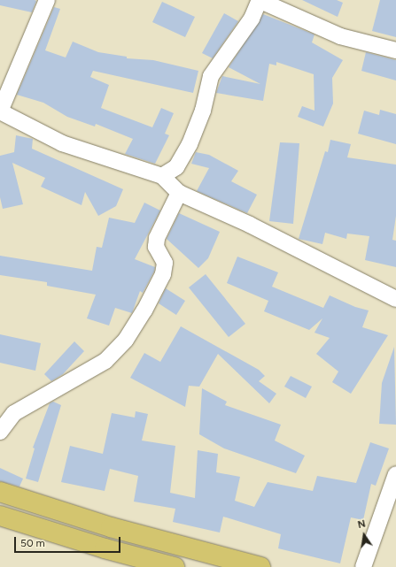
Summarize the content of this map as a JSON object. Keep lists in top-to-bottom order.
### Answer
{
  "scale_bar": "50 m",
  "north": "top"
}
